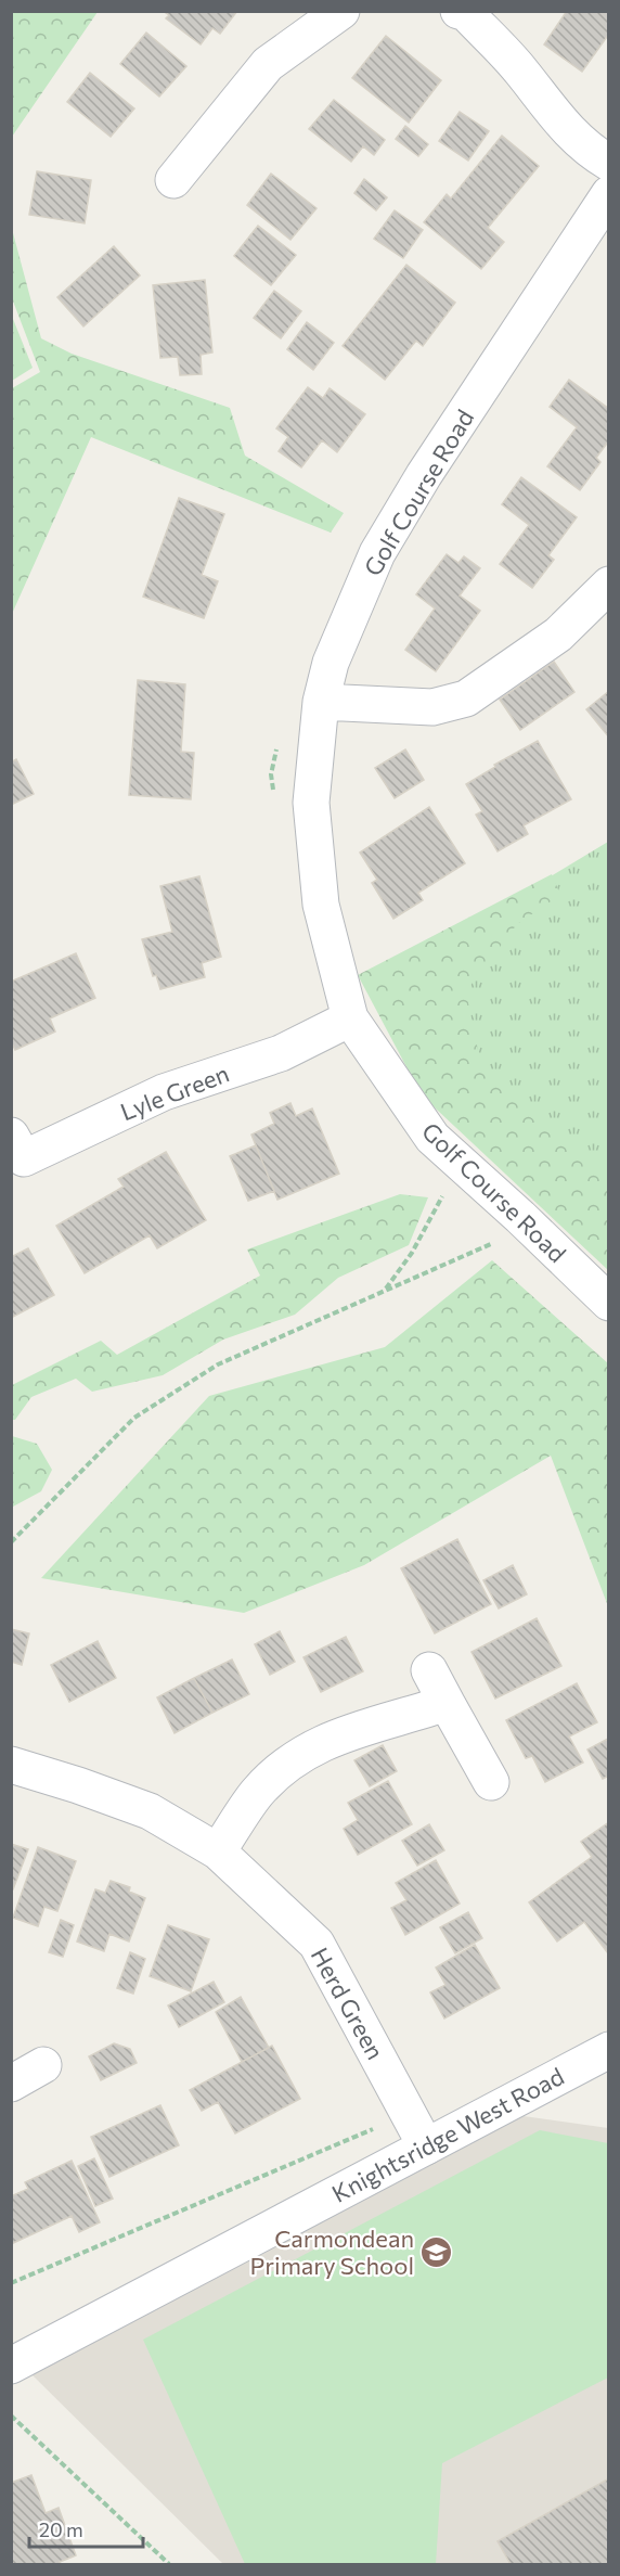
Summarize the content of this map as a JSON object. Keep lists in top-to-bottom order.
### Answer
{
  "streets": {
    "street": [
      "Golf Course Road",
      "Lyle Green",
      "Herd Green",
      "Knightsridge West Road"
    ]
  },
  "crossings": [
    ["Golf Course Road", "Lyle Green"],
    ["Herd Green", "Knightsridge West Road"]
  ],
  "places": {
    "school or university": ["Carmondean Primary School"]
  },
  "scale_bar": "20 m"
}
